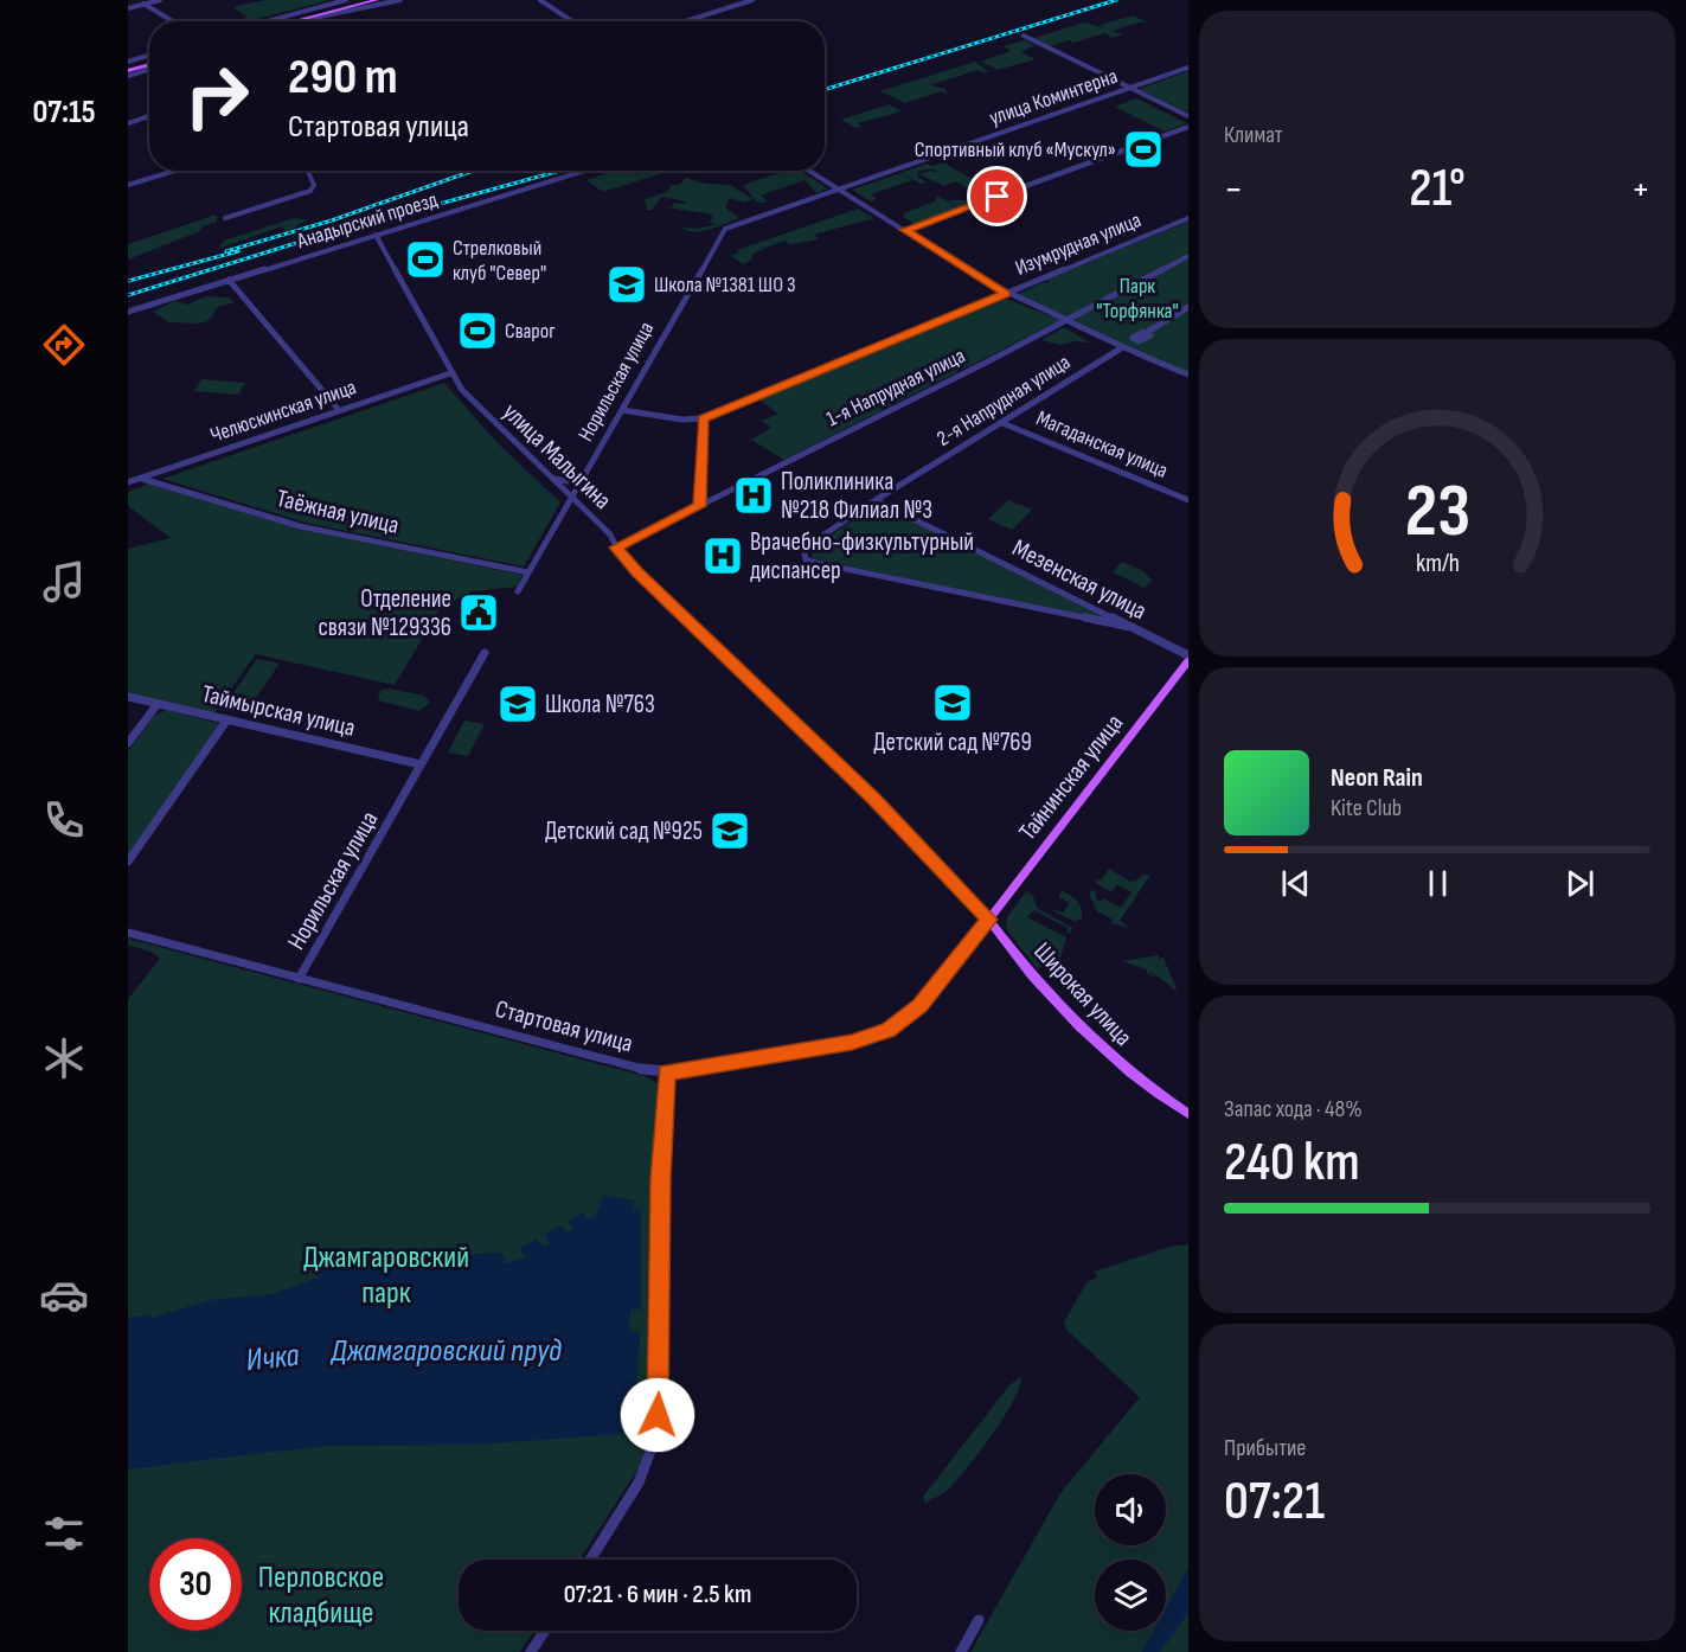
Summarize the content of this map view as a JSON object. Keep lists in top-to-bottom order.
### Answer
{
  "streets": {
    "main road": ["Тайнинская улица", "Широкая улица"],
    "street": [
      "улица Коминтерна",
      "Анадырский проезд",
      "Изумрудная улица",
      "Норильская улица",
      "1-я Напрудная улица",
      "2-я Напрудная улица",
      "Челюскинская улица",
      "Магаданская улица",
      "улица Малыгина",
      "Таёжная улица",
      "Мезенская улица",
      "Таймырская улица",
      "Стартовая улица"
    ]
  },
  "crossings": [
    ["улица Коминтерна", "Норильская улица"],
    ["Анадырский проезд", "улица Малыгина"],
    ["Изумрудная улица", "Норильская улица"],
    ["Норильская улица", "улица Малыгина"],
    ["Норильская улица", "Таёжная улица"],
    ["Норильская улица", "Таймырская улица"],
    ["Норильская улица", "Стартовая улица"],
    ["1-я Напрудная улица", "улица Малыгина"],
    ["2-я Напрудная улица", "Магаданская улица"],
    ["2-я Напрудная улица", "Мезенская улица"],
    ["Челюскинская улица", "улица Малыгина"],
    ["Челюскинская улица", "Таёжная улица"],
    ["улица Малыгина", "Тайнинская улица"],
    ["улица Малыгина", "Широкая улица"],
    ["улица Малыгина", "Стартовая улица"],
    ["Тайнинская улица", "Широкая улица"],
    ["Тайнинская улица", "Стартовая улица"],
    ["Широкая улица", "Стартовая улица"]
  ],
  "water": ["Джамгаровский пруд", "Ичка"],
  "parks": ["Парк \"Торфянка\"", "Джамгаровский парк", "Перловское кладбище"],
  "places": {
    "sports": ["Спортивный клуб «Мускул»", "Стрелковый клуб \"Север\"", "Сварог"],
    "school or university": [
      "Школа №1381 ШО 3",
      "Детский сад №769",
      "Школа №763",
      "Детский сад №925"
    ],
    "hospital": ["Поликлиника №218 Филиал №3", "Врачебно-физкультурный диспансер"],
    "public building": ["Отделение связи №129336"]
  },
  "page": {
    "tabs": "07:15",
    "tile": [
      "Климат",
      ["Запас хода · 48%", "240 km"],
      ["Прибытие", "07:21"]
    ],
    "turn": ["290 m", "Стартовая улица"],
    "heat": ["−", "21°", "+"],
    "song": ["Neon Rain", "Kite Club"],
    "limit": "30",
    "trip": "07:21 · 6 мин · 2.5 km",
    "gauge": ["23", "km/h"]
  }
}
